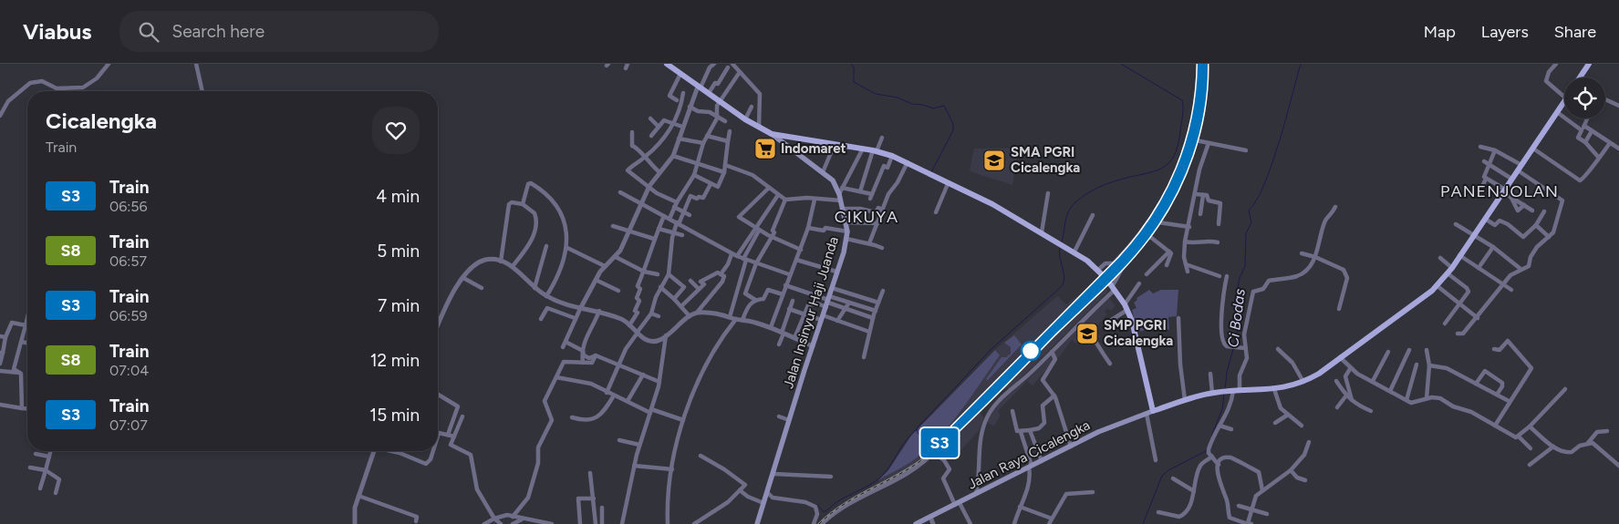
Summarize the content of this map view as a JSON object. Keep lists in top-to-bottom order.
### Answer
{
  "streets": {
    "main road": ["Jalan Insinyur Haji Juanda", "Jalan Raya Cicalengka"]
  },
  "districts": ["PANENJOLAN", "CIKUYA"],
  "water": ["Ci Bodas"],
  "places": {
    "supermarket": ["Indomaret"],
    "school or university": ["SMA PGRI Cicalengka", "SMP PGRI Cicalengka"]
  },
  "page": {
    "header": "Viabus",
    "search": "Search here",
    "nav": ["Map", "Layers", "Share"],
    "on_map": "S3",
    "heading": ["Cicalengka", "Train"],
    "list": [
      {
        "mark": "S3",
        "name": "Train",
        "note": "06:56",
        "value": "4 min"
      },
      {
        "mark": "S8",
        "name": "Train",
        "note": "06:57",
        "value": "5 min"
      },
      {
        "mark": "S3",
        "name": "Train",
        "note": "06:59",
        "value": "7 min"
      },
      {
        "mark": "S8",
        "name": "Train",
        "note": "07:04",
        "value": "12 min"
      },
      {
        "mark": "S3",
        "name": "Train",
        "note": "07:07",
        "value": "15 min"
      }
    ]
  }
}
